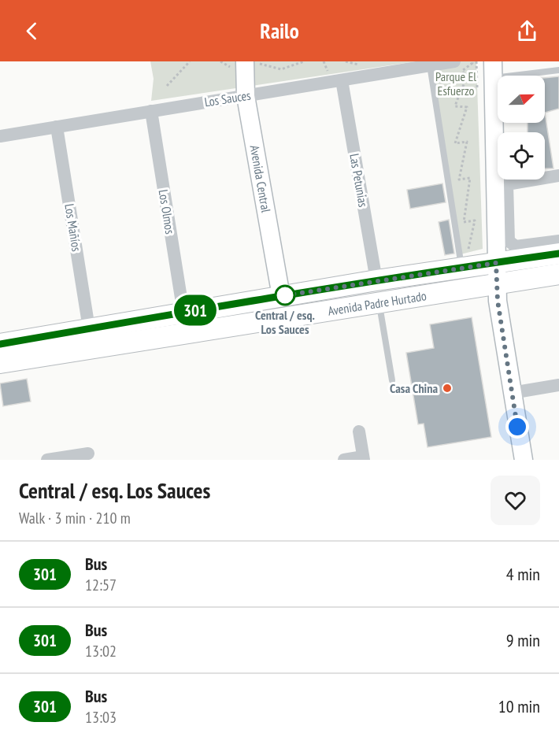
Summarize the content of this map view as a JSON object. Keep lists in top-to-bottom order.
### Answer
{
  "streets": {
    "main road": ["Avenida Central", "Avenida Padre Hurtado"],
    "street": [
      "Los Sauces",
      "Las Petunias",
      "Los Olmos",
      "Los Mañíos"
    ]
  },
  "crossings": [
    ["Los Sauces", "Avenida Central"],
    ["Los Sauces", "Las Petunias"],
    ["Los Sauces", "Los Olmos"],
    ["Los Sauces", "Los Mañíos"],
    ["Avenida Central", "Avenida Padre Hurtado"],
    ["Las Petunias", "Avenida Padre Hurtado"],
    ["Los Olmos", "Avenida Padre Hurtado"],
    ["Los Mañíos", "Avenida Padre Hurtado"]
  ],
  "parks": ["Parque El Esfuerzo"],
  "places": ["Central / esq. Los Sauces", "Casa China"],
  "lines": ["bus line 301"],
  "north": "right",
  "page": {
    "header": "Railo",
    "on_map": "301",
    "heading": ["Central / esq. Los Sauces", "Walk · 3 min · 210 m"],
    "list": [
      {
        "mark": "301",
        "name": "Bus",
        "note": "12:57",
        "value": "4 min"
      },
      {
        "mark": "301",
        "name": "Bus",
        "note": "13:02",
        "value": "9 min"
      },
      {
        "mark": "301",
        "name": "Bus",
        "note": "13:03",
        "value": "10 min"
      }
    ]
  }
}
